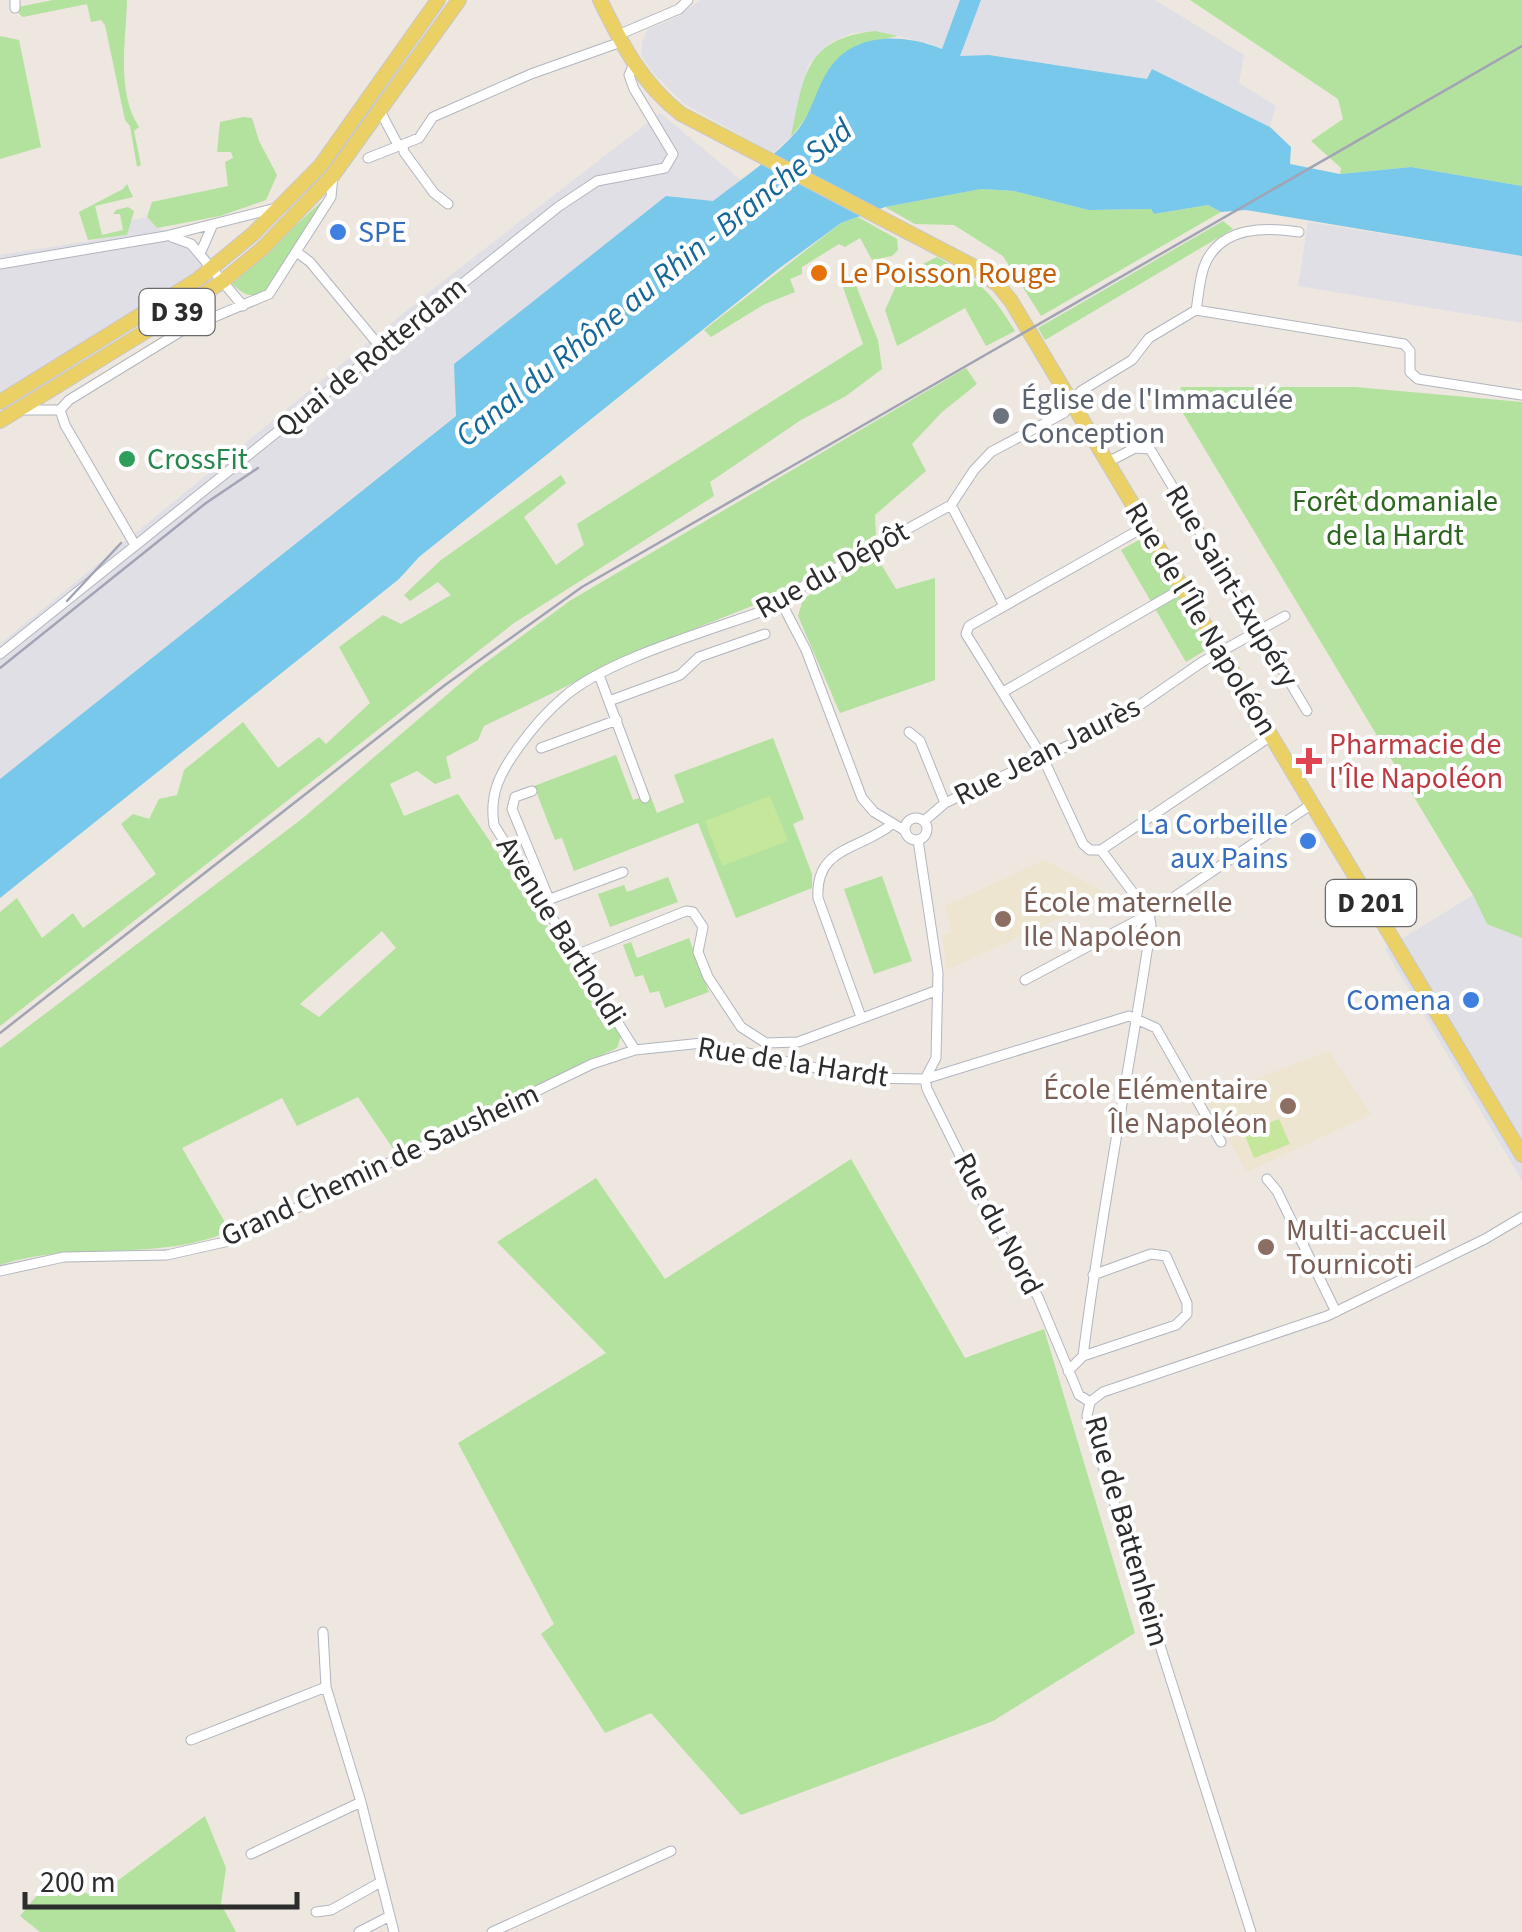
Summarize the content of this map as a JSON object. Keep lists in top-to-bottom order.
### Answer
{
  "streets": {
    "main road": ["D 39", "Rue de l'Île Napoléon", "D 201"],
    "street": [
      "Quai de Rotterdam",
      "Rue du Dépôt",
      "Rue Saint-Exupéry",
      "Rue Jean Jaurès",
      "Avenue Bartholdi",
      "Rue de la Hardt",
      "Grand Chemin de Sausheim",
      "Rue du Nord",
      "Rue de Battenheim"
    ]
  },
  "crossings": [
    ["Quai de Rotterdam", "Rue de l'Île Napoléon"],
    ["Quai de Rotterdam", "D 201"],
    ["Rue du Dépôt", "Avenue Bartholdi"],
    ["Rue Saint-Exupéry", "Rue de l'Île Napoléon"],
    ["Rue Saint-Exupéry", "Rue Jean Jaurès"],
    ["Rue de l'Île Napoléon", "Rue Jean Jaurès"],
    ["Rue de l'Île Napoléon", "D 201"],
    ["Avenue Bartholdi", "Rue de la Hardt"],
    ["Avenue Bartholdi", "Grand Chemin de Sausheim"],
    ["Rue de la Hardt", "Grand Chemin de Sausheim"],
    ["Rue de la Hardt", "Rue du Nord"],
    ["Rue du Nord", "Rue de Battenheim"]
  ],
  "water": ["Canal du Rhône au Rhin - Branche Sud"],
  "parks": ["Forêt domaniale de la Hardt"],
  "places": {
    "other": [
      "SPE",
      "Le Poisson Rouge",
      "Église de l'Immaculée Conception",
      "CrossFit",
      "La Corbeille aux Pains",
      "École maternelle Ile Napoléon",
      "Comena",
      "École Elémentaire Île Napoléon",
      "Multi-accueil Tournicoti"
    ],
    "health": ["Pharmacie de l'Île Napoléon"]
  },
  "scale_bar": "200 m"
}
